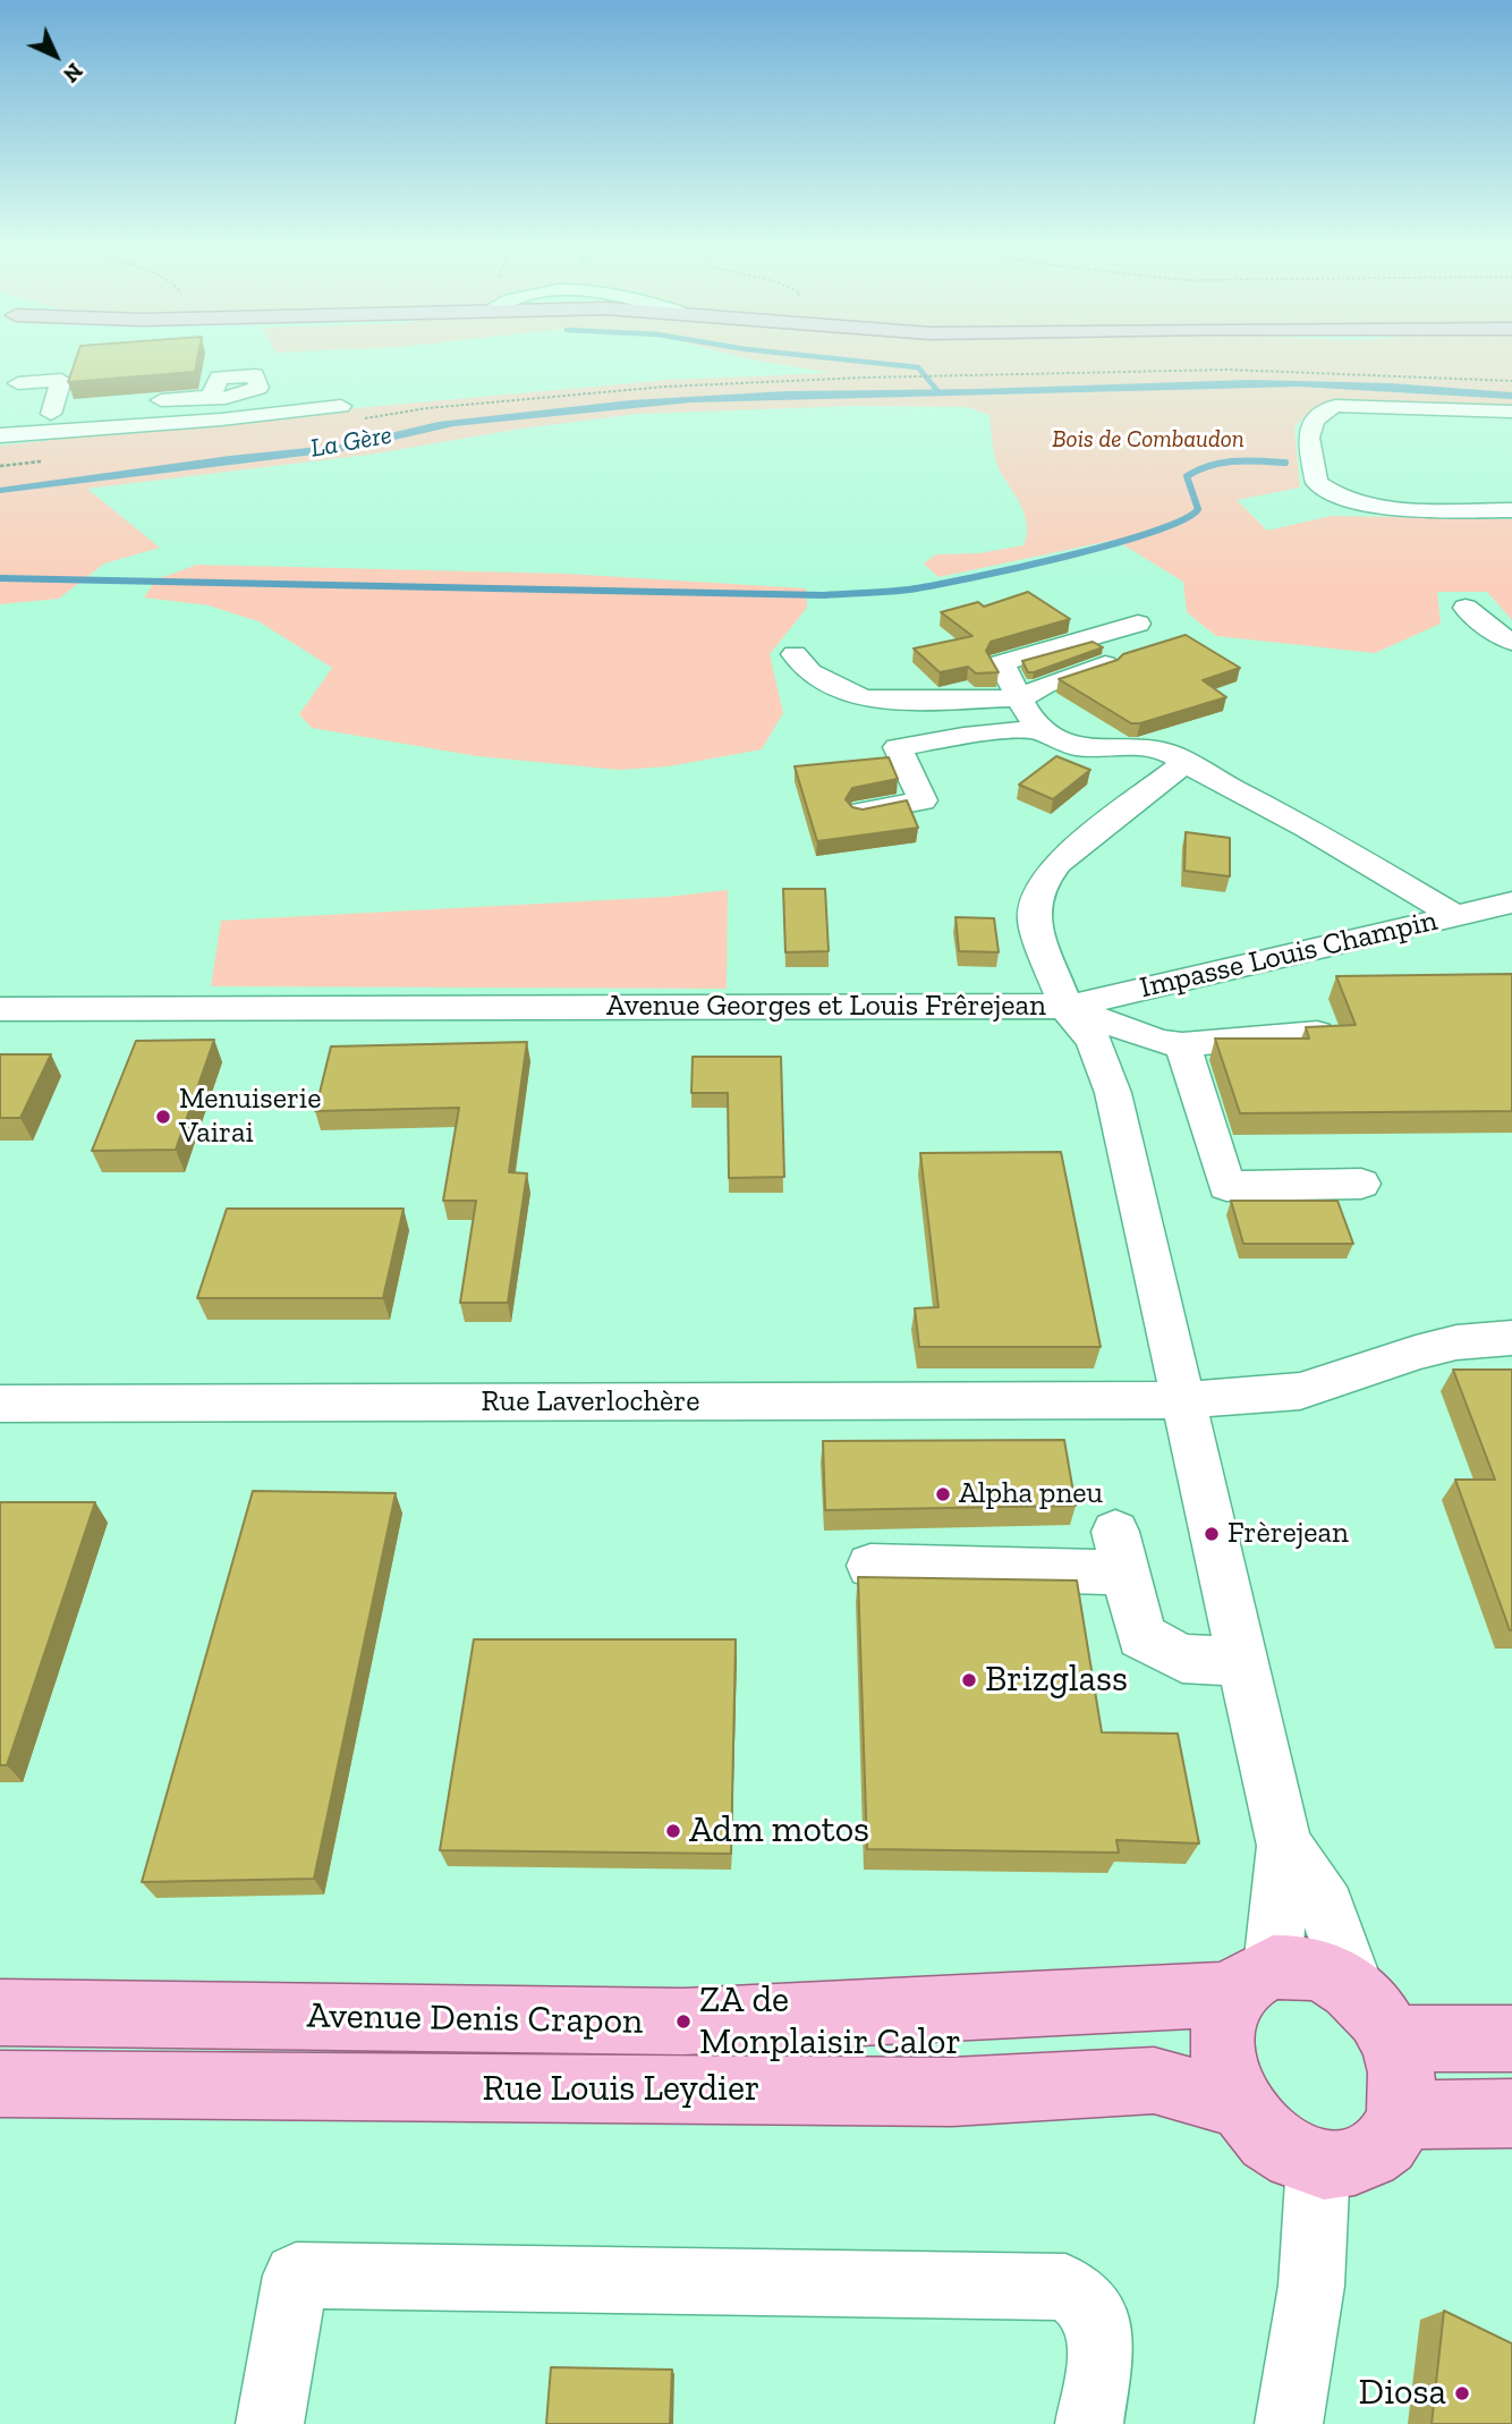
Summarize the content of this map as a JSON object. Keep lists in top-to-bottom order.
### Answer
{
  "streets": {
    "main road": ["Avenue Denis Crapon", "Rue Louis Leydier"],
    "street": ["Impasse Louis Champin", "Avenue Georges et Louis Frêrejean", "Rue Laverlochère"]
  },
  "crossings": [
    ["Impasse Louis Champin", "Avenue Georges et Louis Frêrejean"],
    ["Avenue Georges et Louis Frêrejean", "Rue Laverlochère"],
    ["Avenue Georges et Louis Frêrejean", "Avenue Denis Crapon"],
    ["Avenue Georges et Louis Frêrejean", "Rue Louis Leydier"],
    ["Avenue Denis Crapon", "Rue Louis Leydier"]
  ],
  "water": ["La Gère"],
  "parks": ["Bois de Combaudon"],
  "places": [
    "Menuiserie Vairai",
    "Alpha pneu",
    "Frèrejean",
    "Brizglass",
    "Adm motos",
    "ZA de Monplaisir Calor",
    "Diosa"
  ],
  "north": "bottom right"
}
